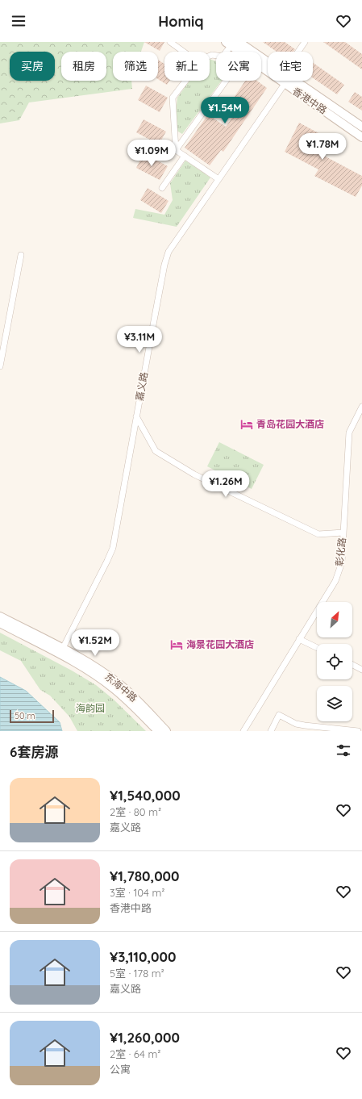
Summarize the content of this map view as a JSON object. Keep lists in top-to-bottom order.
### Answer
{
  "streets": {
    "main road": ["香港中路", "东海中路"],
    "street": ["嘉义路", "彰化路"]
  },
  "crossings": [
    ["香港中路", "嘉义路"],
    ["嘉义路", "东海中路"]
  ],
  "parks": ["海韵园"],
  "places": {
    "hotel": ["青岛花园大酒店", "海景花园大酒店"]
  },
  "scale_bar": "50 m",
  "north": "top right",
  "page": {
    "header": "Homiq",
    "chip": [
      "买房",
      "租房",
      "筛选",
      "新上",
      "公寓",
      "住宅"
    ],
    "price": [
      "¥1.54M",
      "¥1.78M",
      "¥1.09M",
      "¥3.11M",
      "¥1.26M",
      "¥1.52M"
    ],
    "scale": "50 m",
    "heading": "6套房源",
    "list": [
      {
        "name": "¥1,540,000",
        "note": "2室 · 80 m² · 嘉义路"
      },
      {
        "name": "¥1,780,000",
        "note": "3室 · 104 m² · 香港中路"
      },
      {
        "name": "¥3,110,000",
        "note": "5室 · 178 m² · 嘉义路"
      },
      {
        "name": "¥1,260,000",
        "note": "2室 · 64 m² · 公寓"
      }
    ]
  }
}
